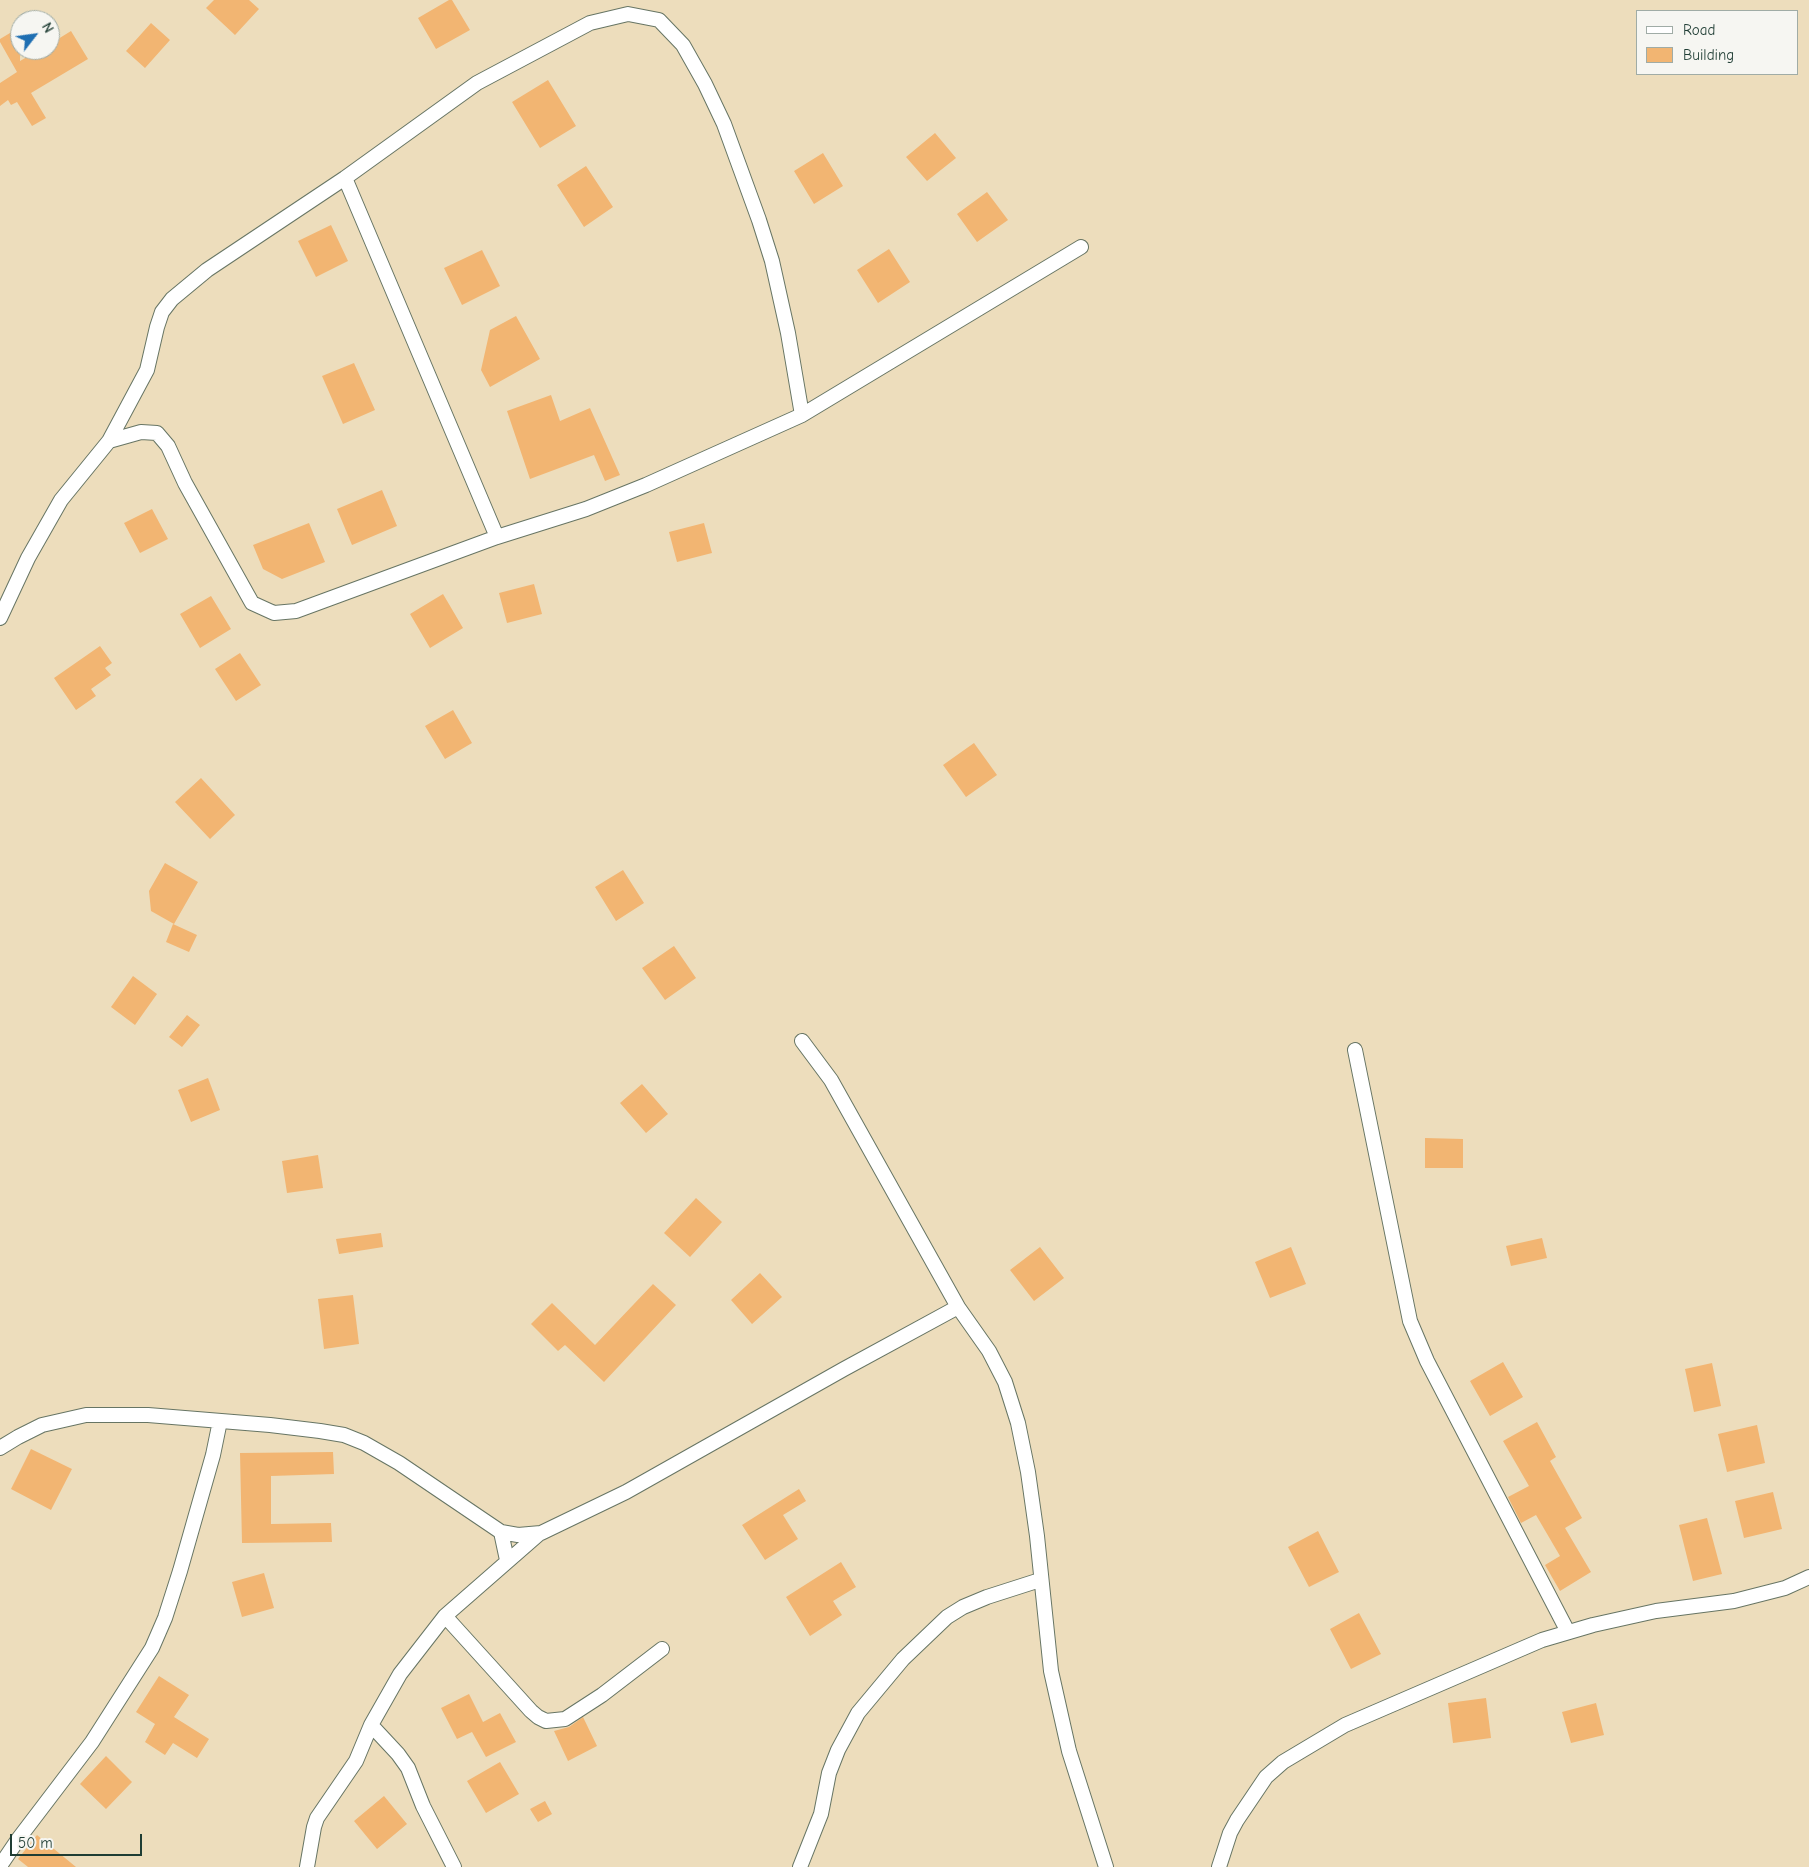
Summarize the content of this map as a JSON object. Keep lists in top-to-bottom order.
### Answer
{
  "legend": ["Road", "Building"],
  "scale_bar": "50 m",
  "north": "top right"
}
